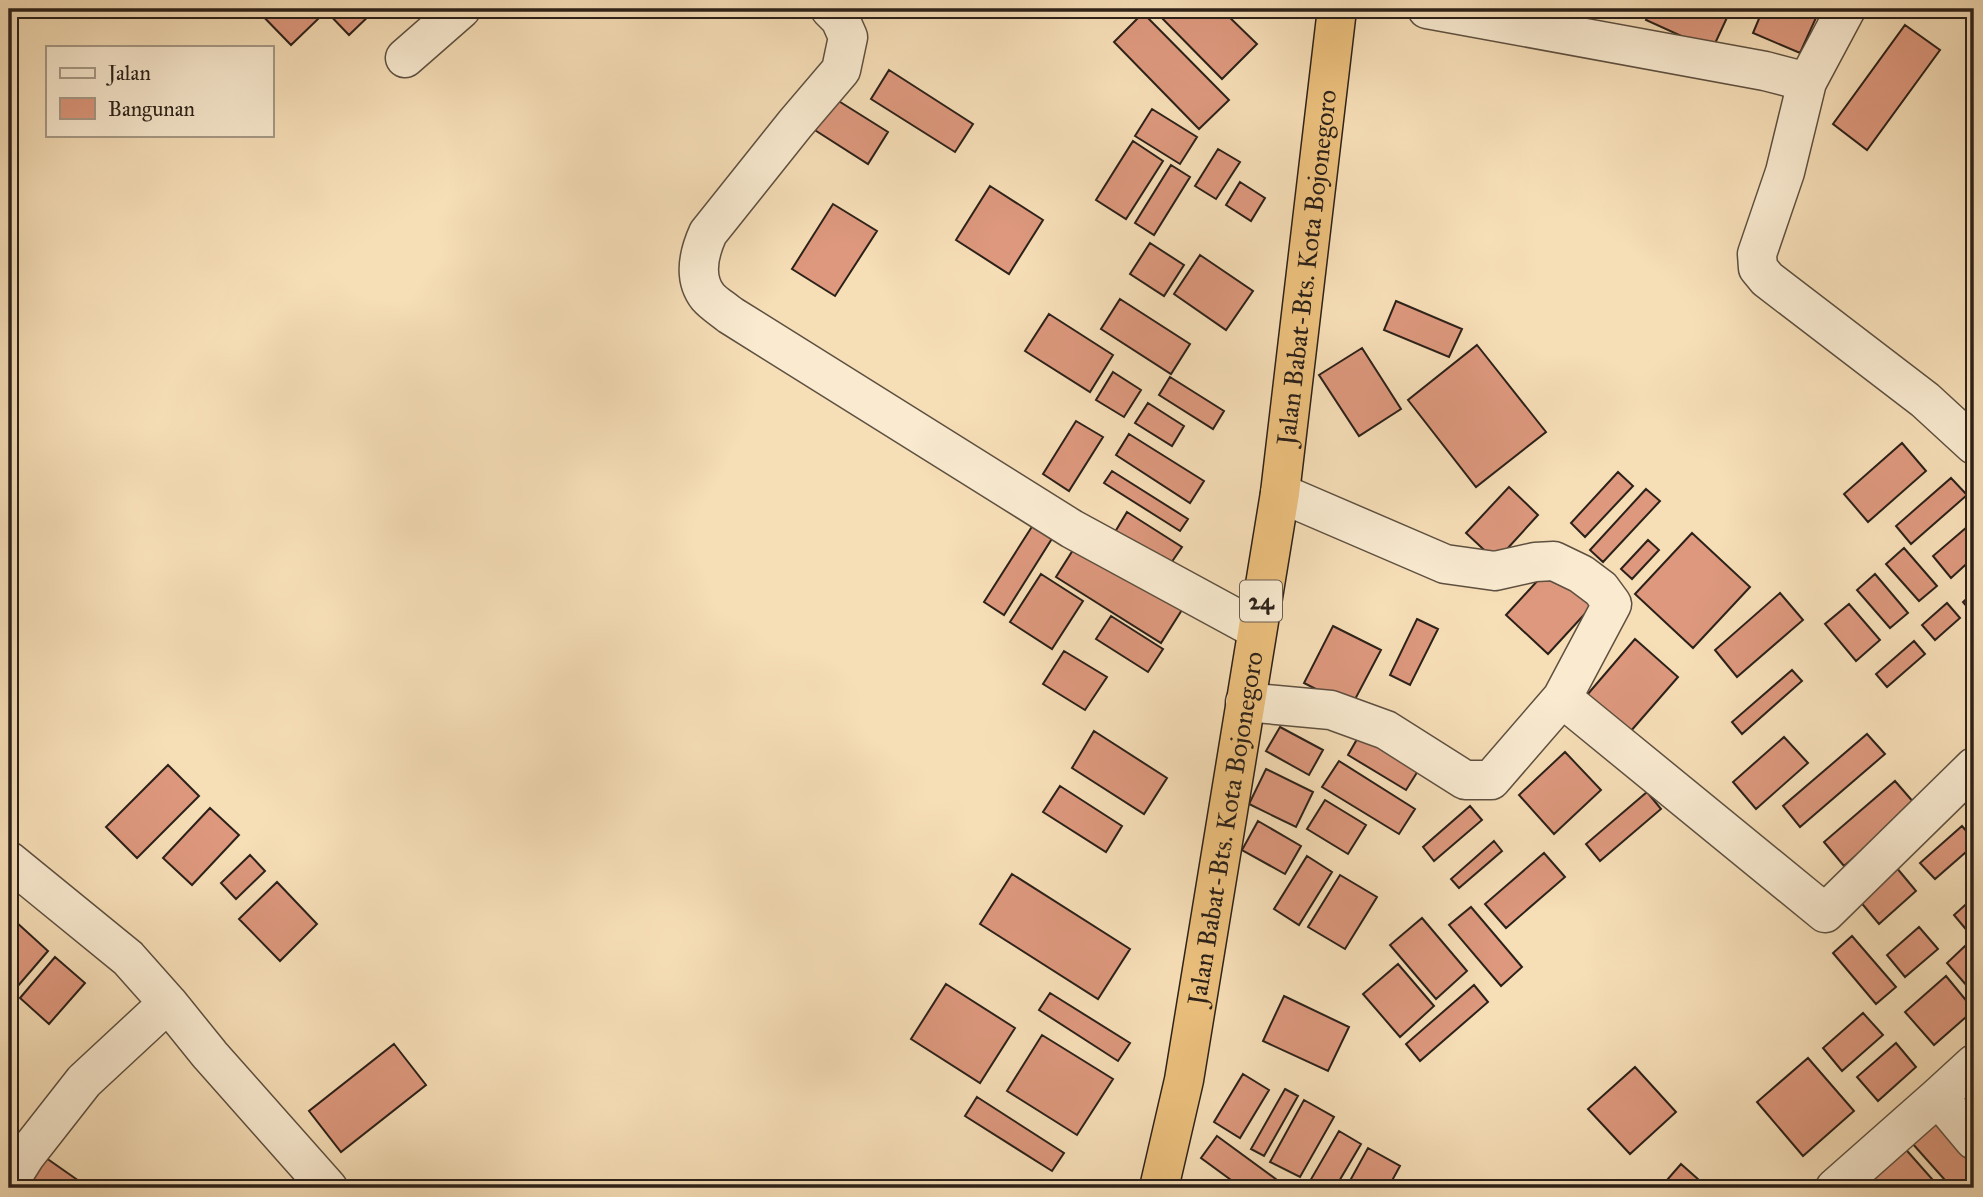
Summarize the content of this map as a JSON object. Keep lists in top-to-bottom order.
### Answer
{
  "streets": {
    "highway": ["Jalan Babat-Bts. Kota Bojonegoro", "24"]
  },
  "legend": ["Jalan", "Bangunan"]
}
